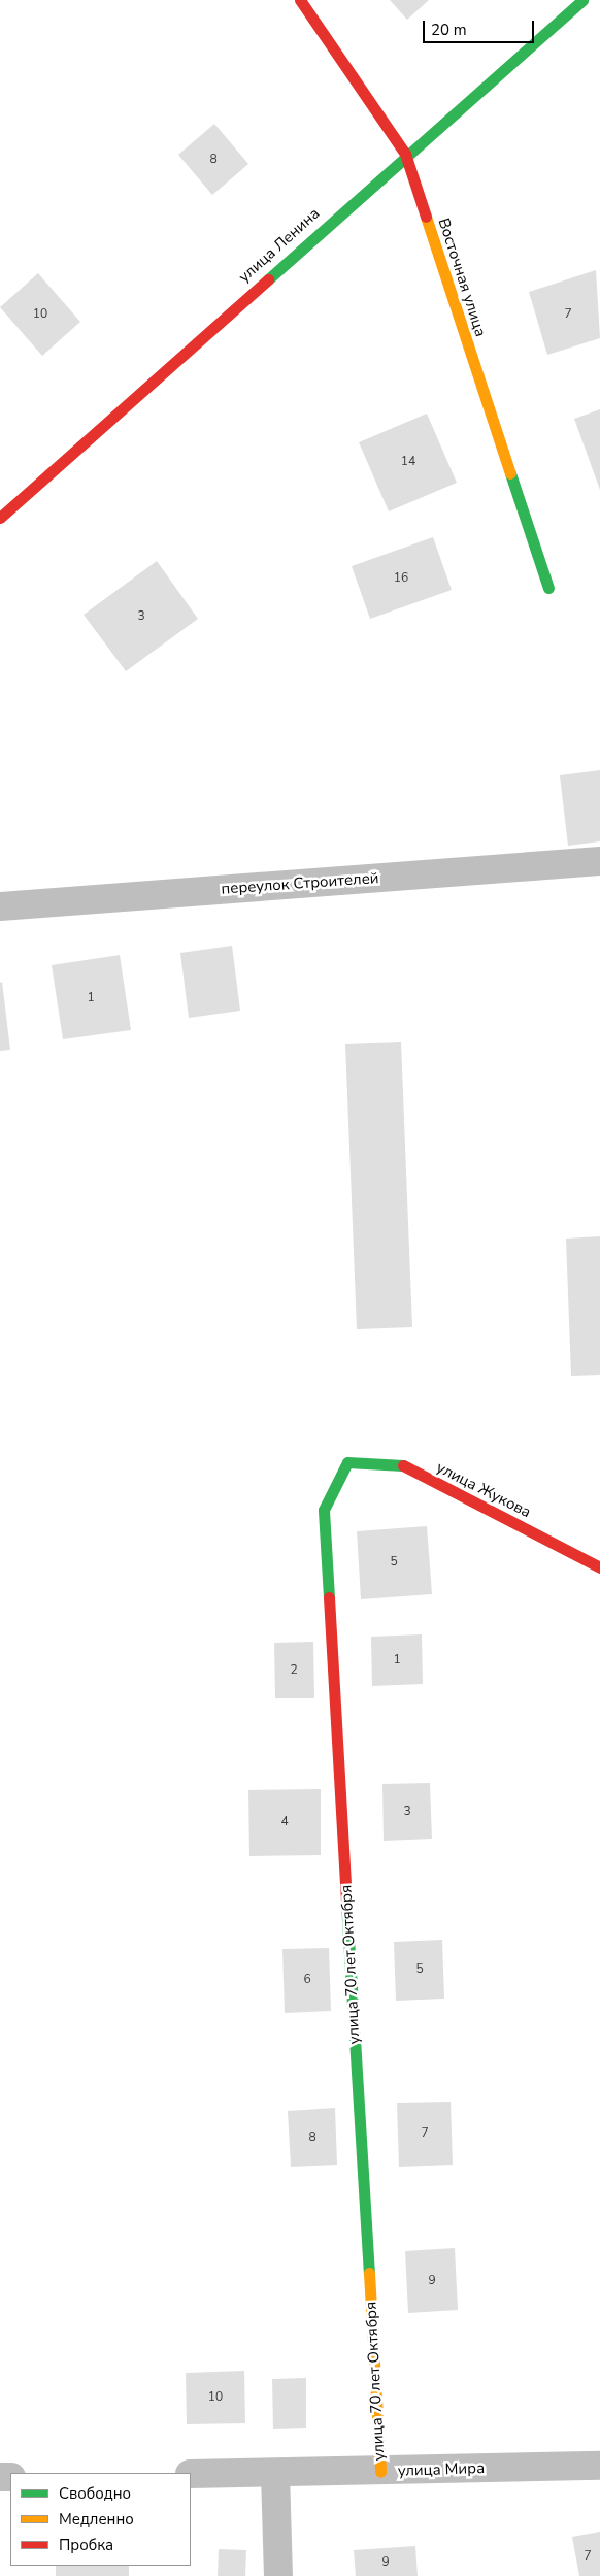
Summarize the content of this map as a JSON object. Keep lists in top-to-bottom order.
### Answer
{
  "streets": {
    "street": [
      "улица Ленина",
      "Восточная улица",
      "переулок Строителей",
      "улица Жукова",
      "улица 70 лет Октября",
      "улица Мира"
    ]
  },
  "crossings": [
    ["улица Ленина", "Восточная улица"],
    ["улица Жукова", "улица 70 лет Октября"],
    ["улица 70 лет Октября", "улица Мира"]
  ],
  "house_numbers": [
    "8",
    "10",
    "7",
    "14",
    "16",
    "3",
    "1",
    "5",
    "1",
    "2",
    "3",
    "4",
    "5",
    "6",
    "7",
    "8",
    "9",
    "10",
    "7",
    "9"
  ],
  "legend": ["Свободно", "Медленно", "Пробка"],
  "scale_bar": "20 m"
}
